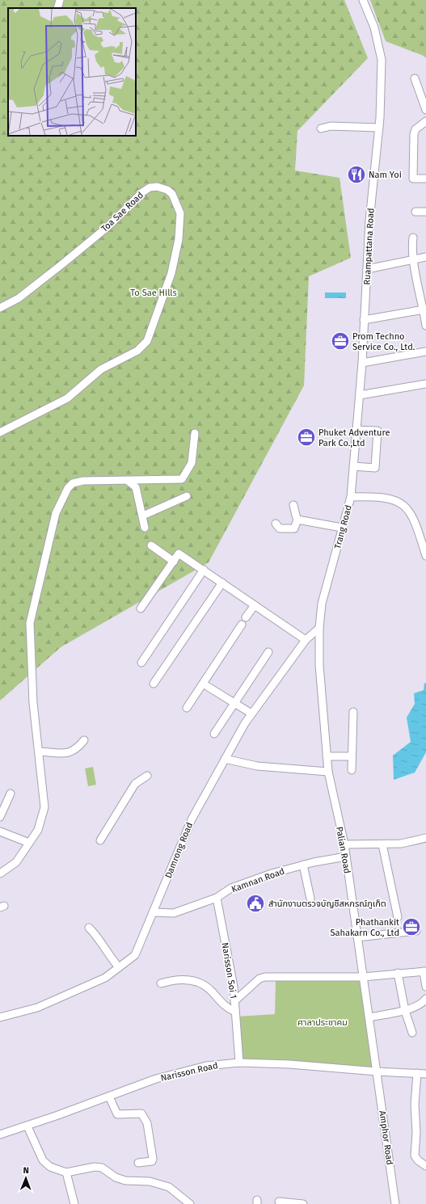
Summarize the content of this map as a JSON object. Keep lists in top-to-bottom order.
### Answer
{
  "streets": {
    "street": [
      "Toa Sae Road",
      "Ruampattana Road",
      "Trang Road",
      "Damrong Road",
      "Palian Road",
      "Kamnan Road",
      "Narisson Soi 1",
      "Narisson Road",
      "Amphor Road"
    ]
  },
  "crossings": [
    ["Ruampattana Road", "Trang Road"],
    ["Trang Road", "Damrong Road"],
    ["Trang Road", "Palian Road"],
    ["Damrong Road", "Palian Road"],
    ["Damrong Road", "Kamnan Road"],
    ["Palian Road", "Kamnan Road"],
    ["Palian Road", "Narisson Road"],
    ["Palian Road", "Amphor Road"],
    ["Kamnan Road", "Narisson Soi 1"],
    ["Narisson Soi 1", "Narisson Road"],
    ["Narisson Road", "Amphor Road"]
  ],
  "parks": ["To Sae Hills", "ศาลาประชาคม"],
  "places": {
    "restaurant": ["Nam Yoi"],
    "office": ["Prom Techno Service Co., Ltd.", "Phuket Adventure Park Co.,Ltd", "Phathankit Sahakarn Co., Ltd"],
    "public building": ["สำนักงานตรวจบัญชีสหกรณ์ภูเก็ต"]
  },
  "north": "top"
}
